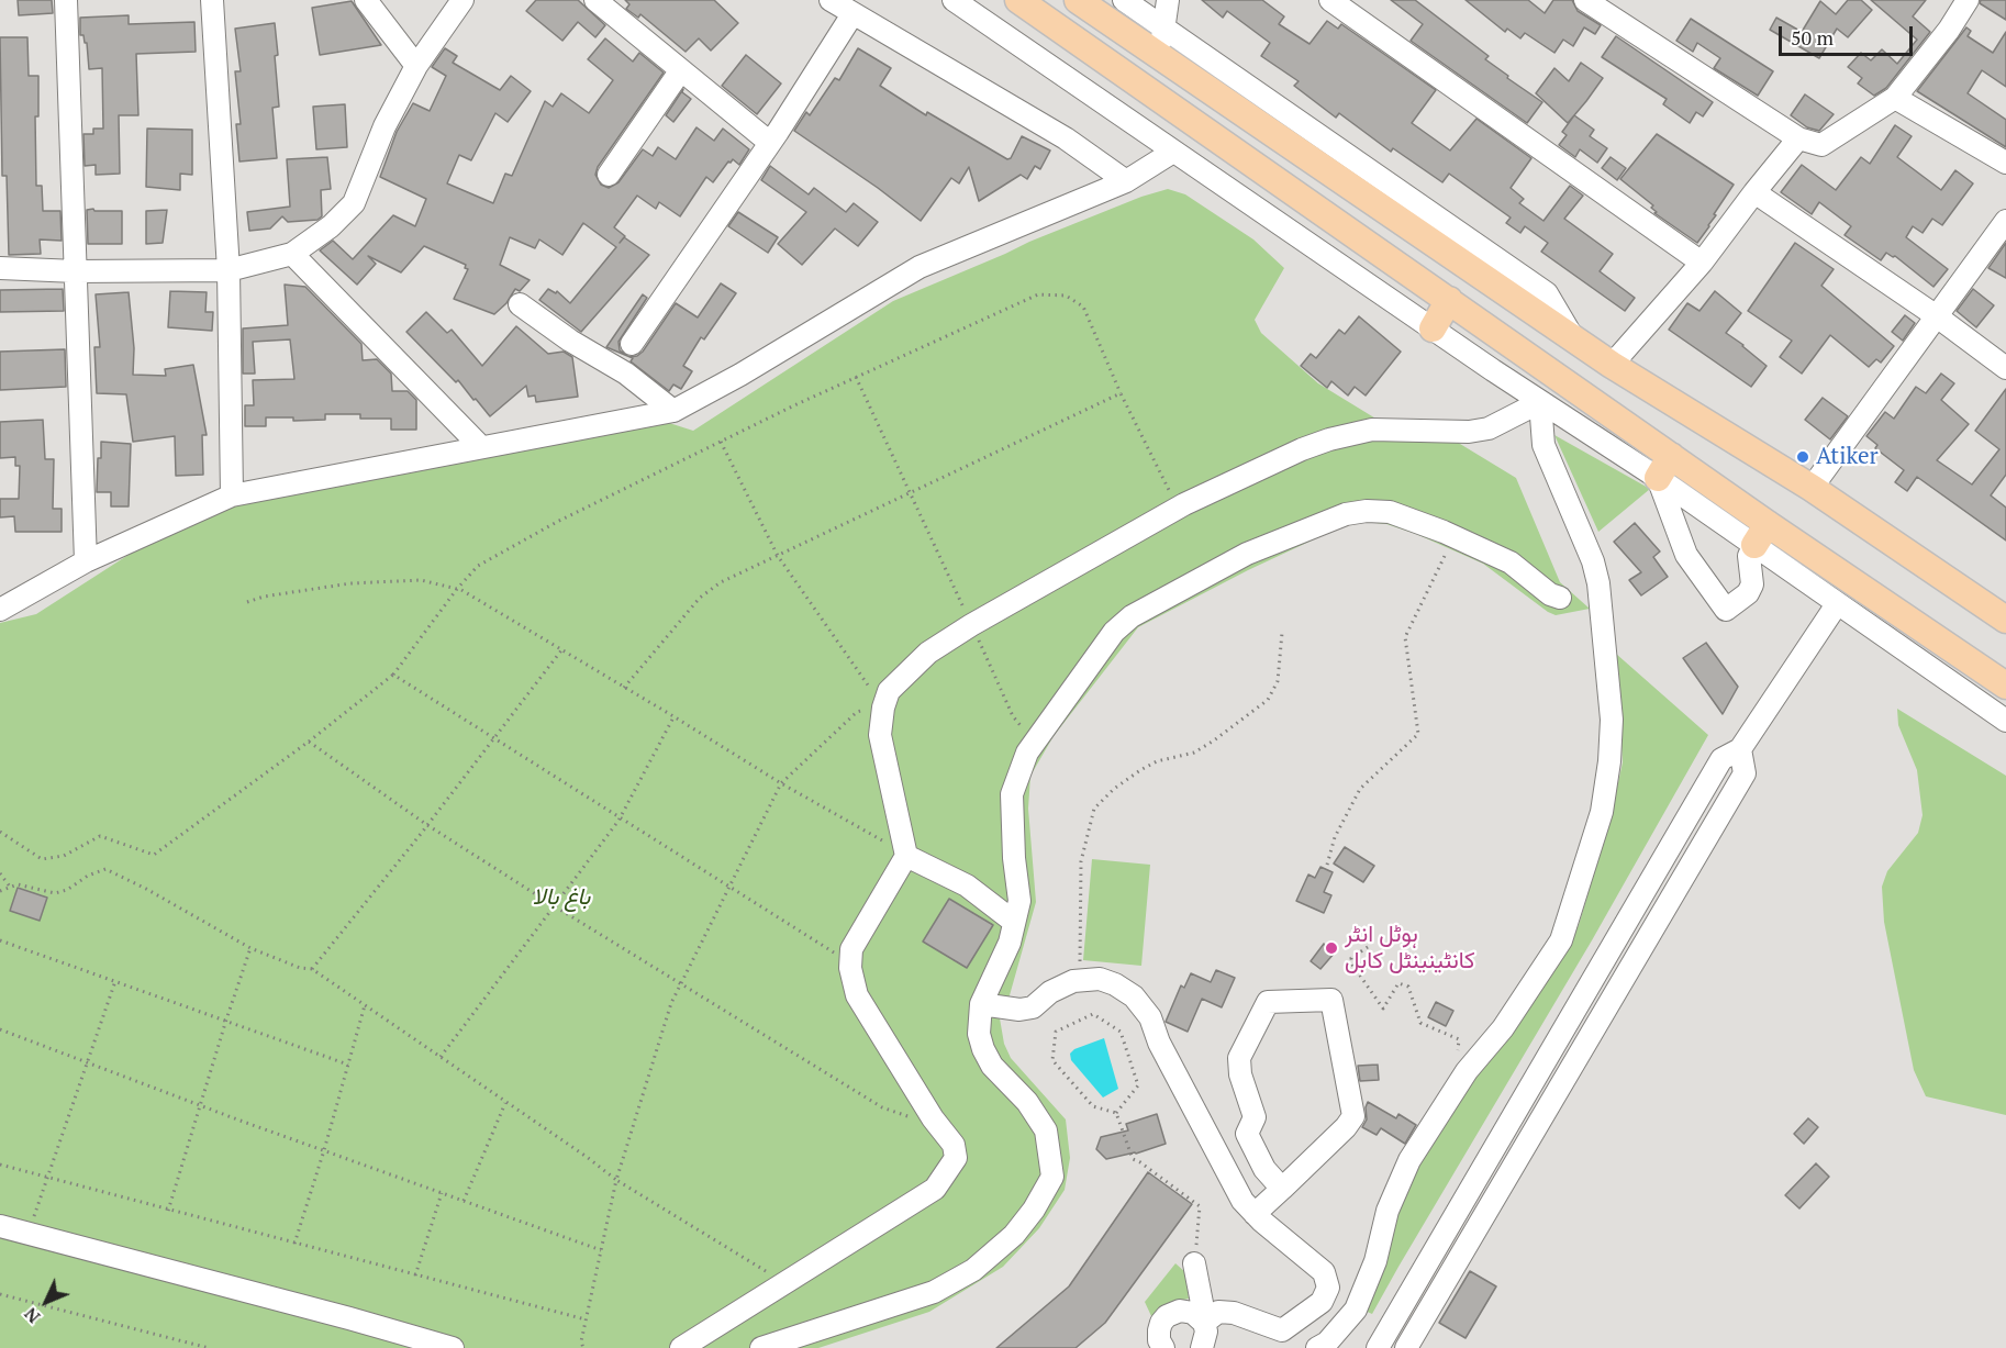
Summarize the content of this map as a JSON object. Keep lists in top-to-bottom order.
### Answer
{
  "parks": ["باغ بالا"],
  "places": ["Atiker", "ہوٹل انٹر کانٹینینٹل کابل"],
  "scale_bar": "50 m",
  "north": "bottom left"
}
